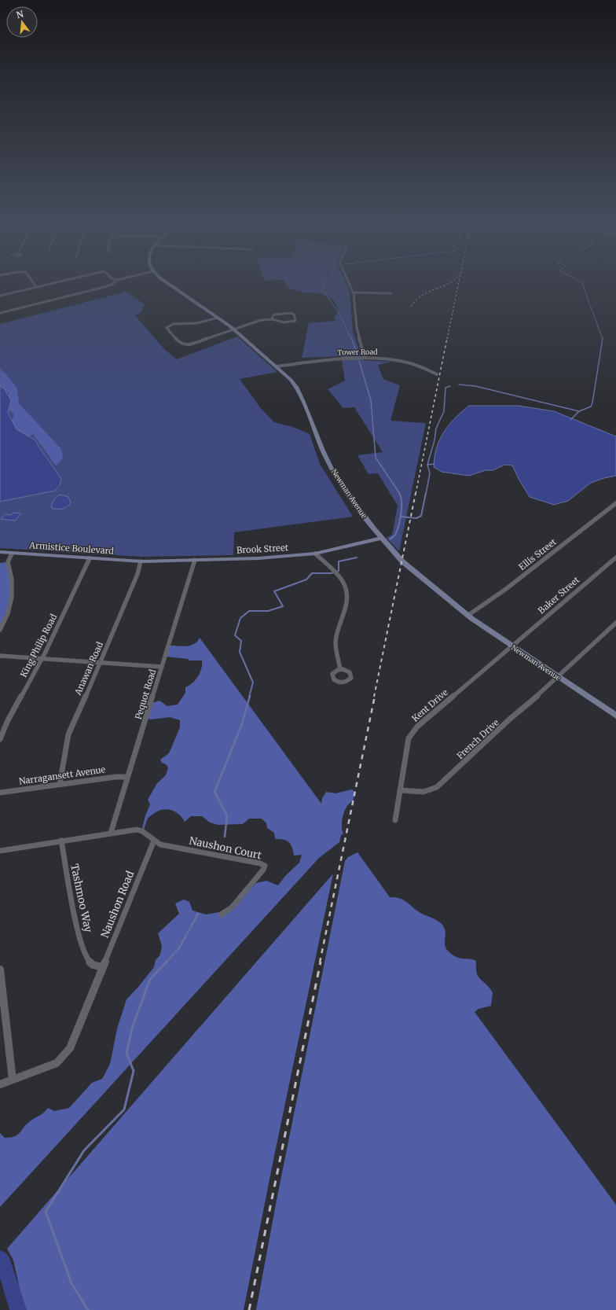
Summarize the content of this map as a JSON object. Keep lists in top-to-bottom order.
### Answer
{
  "streets": {
    "main road": ["Newman Avenue", "Armistice Boulevard", "Brook Street"],
    "street": [
      "Tower Road",
      "Ellis Street",
      "Baker Street",
      "King Philip Road",
      "Anawan Road",
      "Pequot Road",
      "Kent Drive",
      "French Drive",
      "Narragansett Avenue",
      "Naushon Court",
      "Tashmoo Way",
      "Naushon Road"
    ]
  },
  "crossings": [
    ["Tower Road", "Newman Avenue"],
    ["Newman Avenue", "Brook Street"],
    ["Newman Avenue", "Ellis Street"],
    ["Newman Avenue", "Baker Street"],
    ["Newman Avenue", "Kent Drive"],
    ["Newman Avenue", "French Drive"],
    ["Armistice Boulevard", "Brook Street"],
    ["Armistice Boulevard", "King Philip Road"],
    ["Armistice Boulevard", "Anawan Road"],
    ["Brook Street", "Anawan Road"],
    ["Brook Street", "Pequot Road"],
    ["Baker Street", "Kent Drive"],
    ["Anawan Road", "Narragansett Avenue"],
    ["Pequot Road", "Narragansett Avenue"],
    ["Kent Drive", "French Drive"],
    ["Naushon Court", "Naushon Road"],
    ["Tashmoo Way", "Naushon Road"]
  ],
  "north": "top"
}
